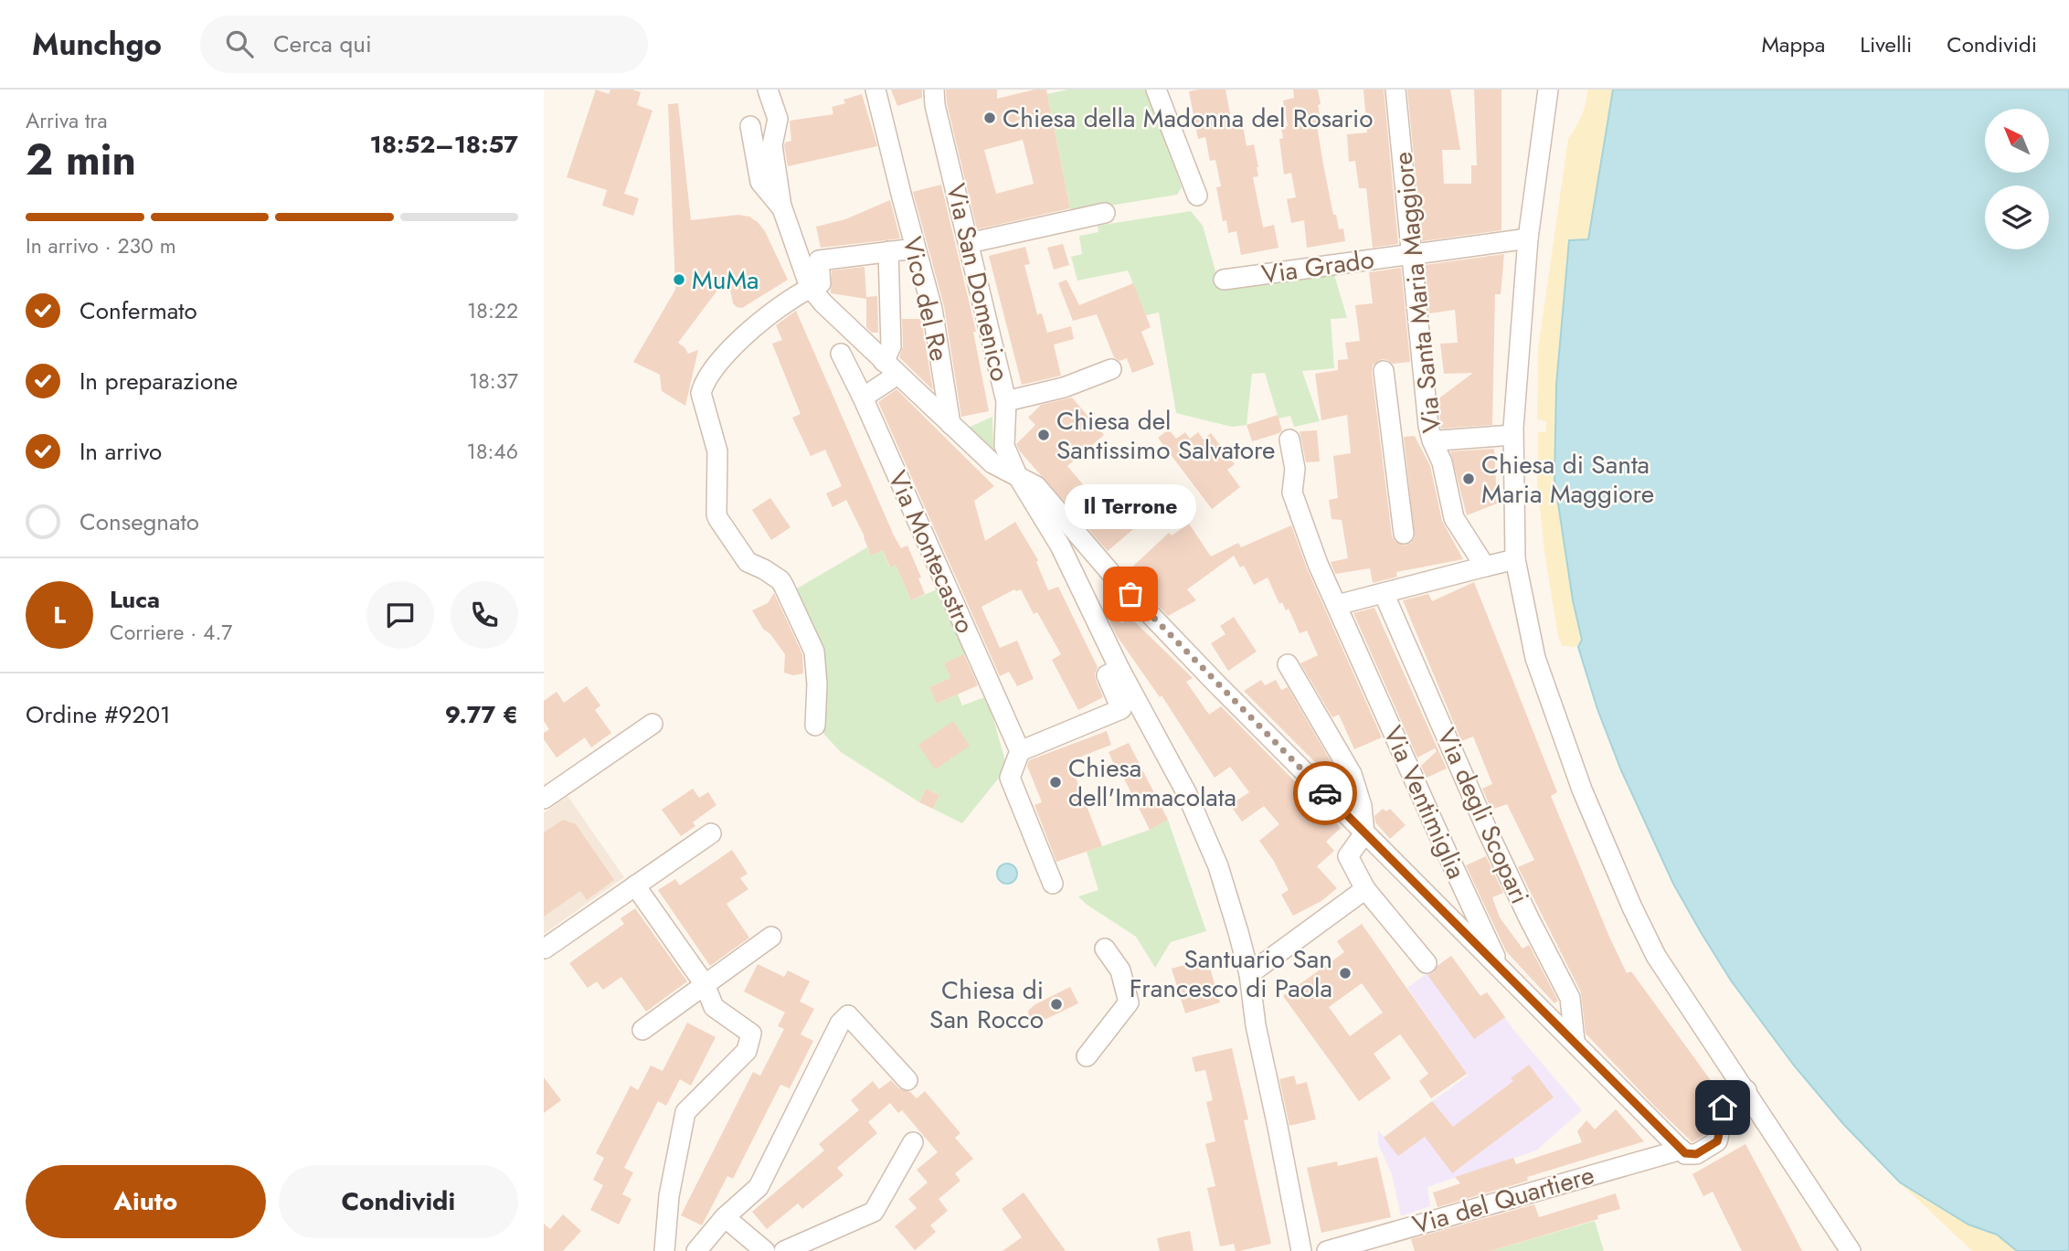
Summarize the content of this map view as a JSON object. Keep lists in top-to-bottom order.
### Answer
{
  "streets": {
    "street": [
      "Via Grado",
      "Via San Domenico",
      "Via Santa Maria Maggiore",
      "Vico del Re",
      "Via Montecastro",
      "Via Ventimiglia",
      "Via degli Scopari",
      "Via del Quartiere"
    ]
  },
  "crossings": [
    ["Via Grado", "Via Santa Maria Maggiore"]
  ],
  "places": [
    "Chiesa della Madonna del Rosario",
    "MuMa",
    "Chiesa del Santissimo Salvatore",
    "Chiesa di Santa Maria Maggiore",
    "Il Terrone",
    "Chiesa dell'Immacolata",
    "Santuario San Francesco di Paola",
    "Chiesa di San Rocco"
  ],
  "north": "top left",
  "page": {
    "header": "Munchgo",
    "search": "Cerca qui",
    "nav": ["Mappa", "Livelli", "Condividi"],
    "heading": ["2 min", "Arriva tra", "18:52–18:57"],
    "panel": [
      "Luca",
      "Corriere · 4.7",
      "Ordine #9201",
      "9.77 €"
    ],
    "bar": "In arrivo · 230 m",
    "list": [
      ["Confermato", "18:22"],
      ["In preparazione", "18:37"],
      ["In arrivo", "18:46"],
      "Consegnato"
    ],
    "bubble": "Il Terrone",
    "round": "L",
    "buttons": ["Aiuto", "Condividi"]
  }
}
